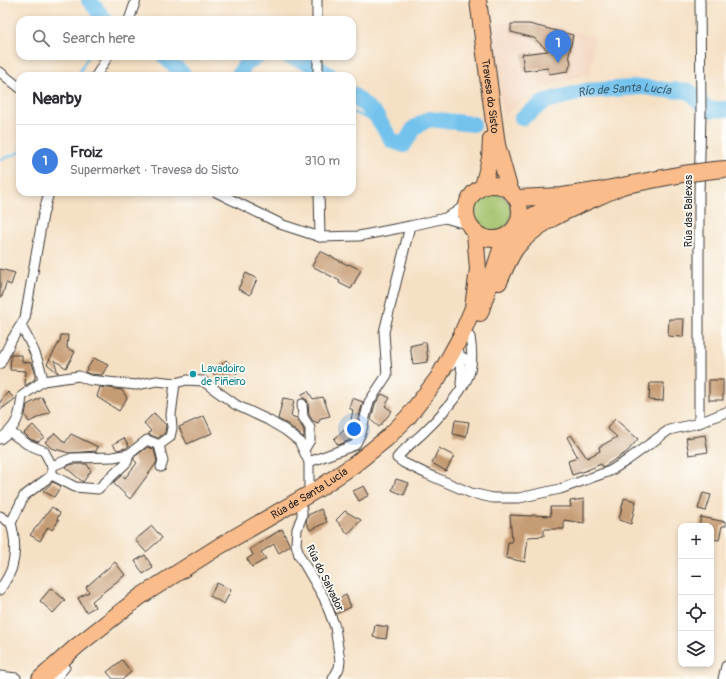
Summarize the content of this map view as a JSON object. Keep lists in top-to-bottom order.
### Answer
{
  "streets": {
    "highway": ["Travesa do Sisto", "Rúa de Santa Lucía"],
    "street": ["Rúa das Balexas", "Rúa do Salvador"]
  },
  "crossings": [
    ["Travesa do Sisto", "Rúa de Santa Lucía"],
    ["Rúa de Santa Lucía", "Rúa do Salvador"]
  ],
  "water": ["Río de Santa Lucía"],
  "places": ["Lavadoiro de Piñeiro"],
  "page": {
    "search": "Search here",
    "pins": "1",
    "heading": "Nearby",
    "list": [
      {
        "mark": "1",
        "name": "Froiz",
        "note": "Supermarket · Travesa do Sisto",
        "value": "310 m"
      }
    ],
    "map_buttons": ["+", "−"]
  }
}
